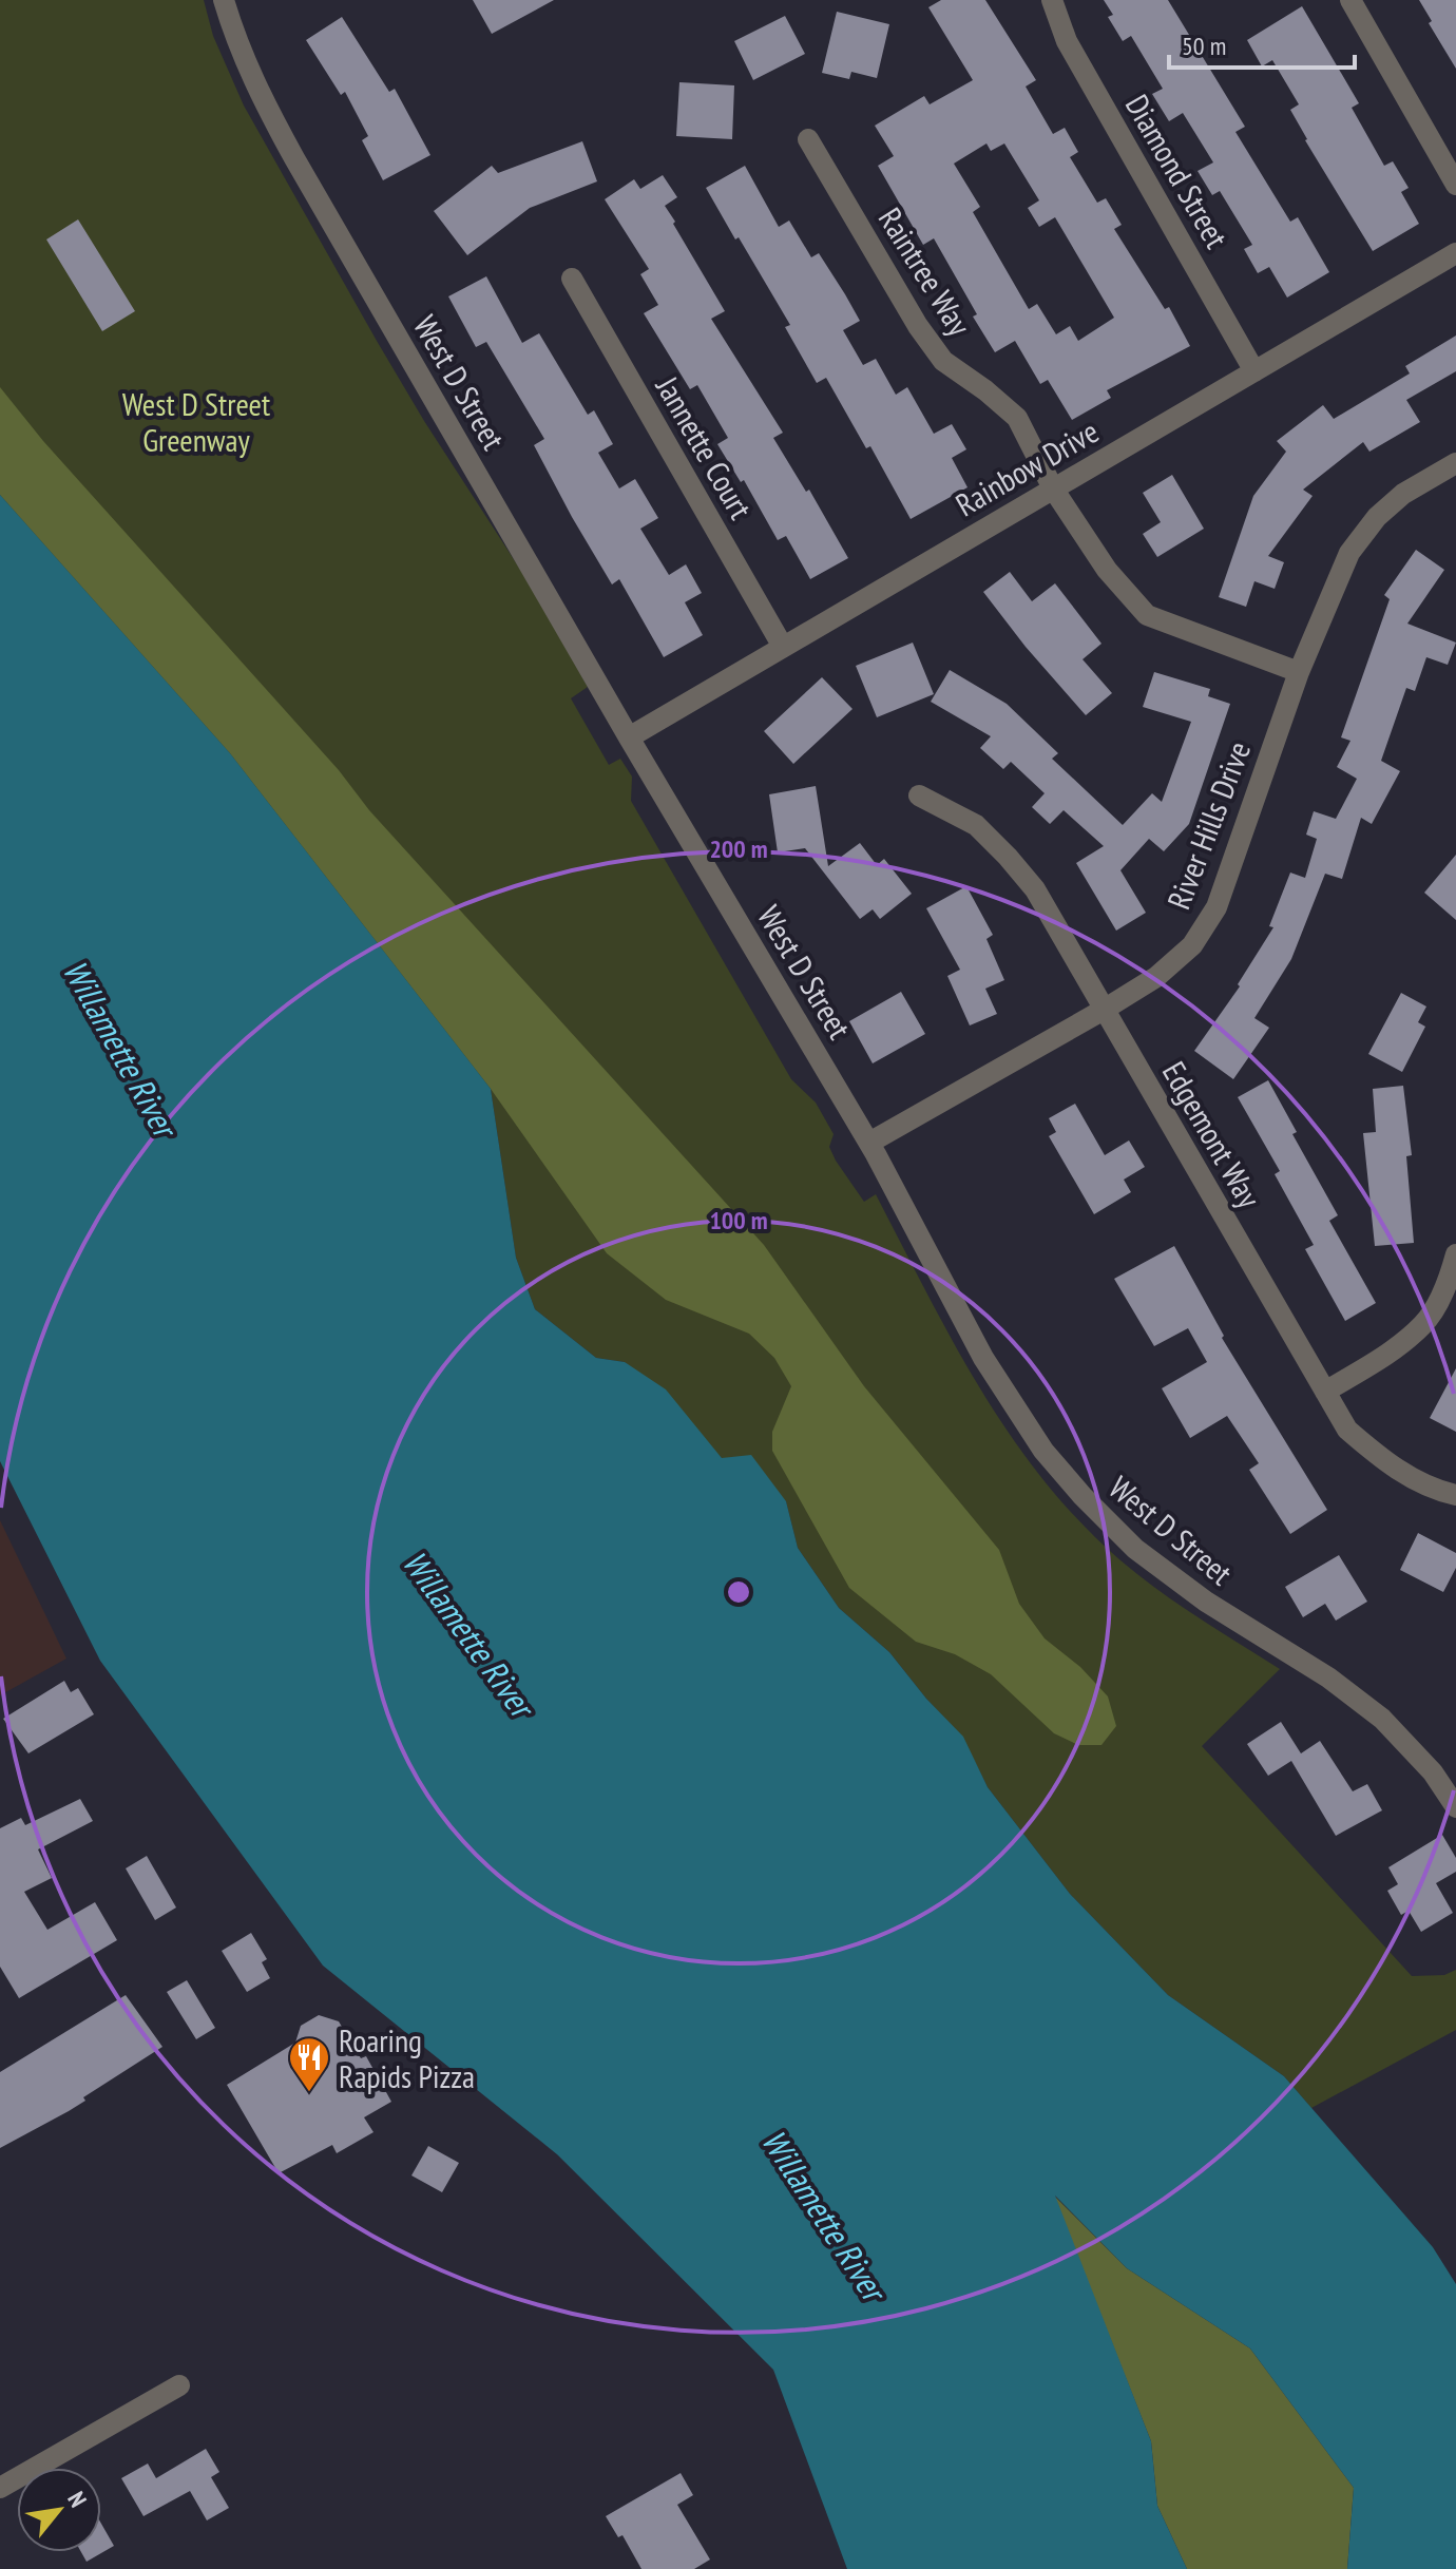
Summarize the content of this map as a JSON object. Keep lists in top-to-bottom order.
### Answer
{
  "streets": {
    "street": [
      "Diamond Street",
      "Raintree Way",
      "West D Street",
      "Jannette Court",
      "Rainbow Drive",
      "River Hills Drive",
      "Edgemont Way"
    ]
  },
  "crossings": [
    ["Diamond Street", "Rainbow Drive"],
    ["Raintree Way", "Rainbow Drive"],
    ["Raintree Way", "River Hills Drive"],
    ["West D Street", "Rainbow Drive"],
    ["West D Street", "River Hills Drive"],
    ["Jannette Court", "Rainbow Drive"],
    ["River Hills Drive", "Edgemont Way"]
  ],
  "water": ["Willamette River"],
  "parks": ["West D Street Greenway"],
  "places": {
    "restaurant": ["Roaring Rapids Pizza"]
  },
  "scale_bar": "50 m",
  "north": "top right",
  "rings": ["200 m", "100 m"]
}
